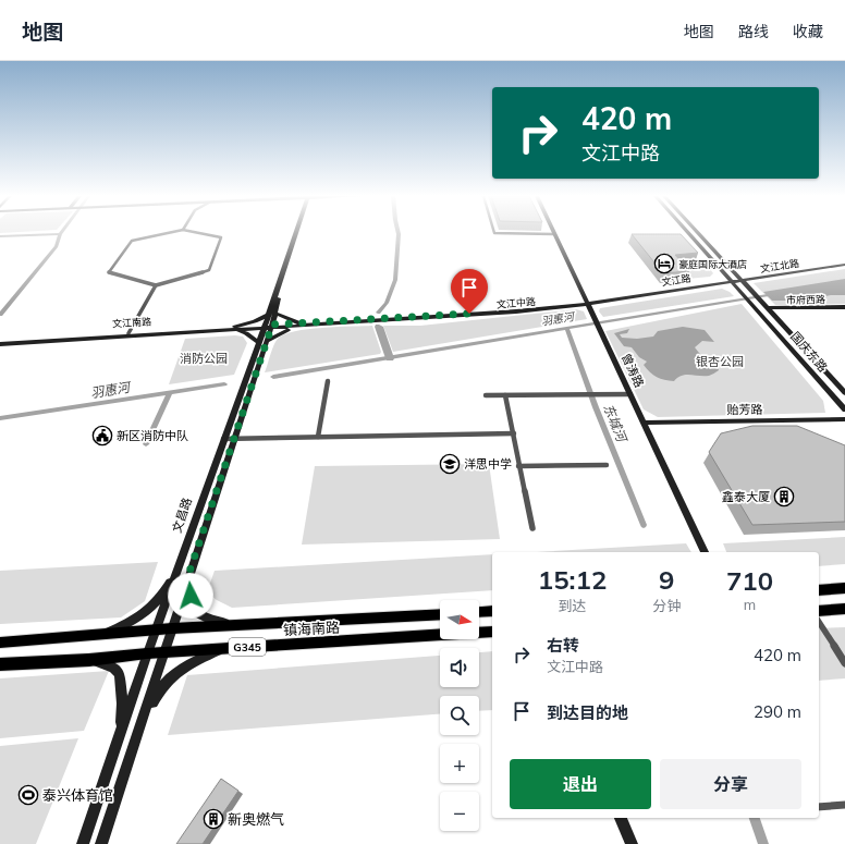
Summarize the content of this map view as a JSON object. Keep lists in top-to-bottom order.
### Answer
{
  "streets": {
    "highway": ["镇海南路", "G345"],
    "main road": [
      "文江北路",
      "市府西路",
      "文江中路",
      "文江南路",
      "国庆东路",
      "曾涛路",
      "贻芳路",
      "文昌路"
    ]
  },
  "crossings": [
    ["文江北路", "文江中路"],
    ["文江北路", "国庆东路"],
    ["文江北路", "曾涛路"],
    ["市府西路", "国庆东路"],
    ["文江中路", "文江南路"],
    ["文江中路", "曾涛路"],
    ["文江中路", "文昌路"],
    ["文江南路", "文昌路"],
    ["曾涛路", "贻芳路"],
    ["文昌路", "镇海南路"]
  ],
  "water": ["羽惠河", "东城河"],
  "parks": ["消防公园", "银杏公园"],
  "places": {
    "hotel": ["豪庭国际大酒店"],
    "public building": ["新区消防中队"],
    "school or university": ["洋思中学"],
    "building": ["鑫泰大厦", "新奥燃气"],
    "sports": ["泰兴体育馆"]
  },
  "north": "right",
  "page": {
    "header": "地图",
    "nav": ["地图", "路线", "收藏"],
    "turn": ["420 m", "文江中路"],
    "eta": [
      "15:12",
      "到达",
      "9",
      "分钟",
      "710",
      "m"
    ],
    "map_buttons": ["+", "−"],
    "list": [
      {
        "name": "右转",
        "note": "文江中路",
        "value": "420 m"
      },
      {
        "name": "到达目的地",
        "value": "290 m"
      }
    ],
    "buttons": ["退出", "分享"]
  }
}
